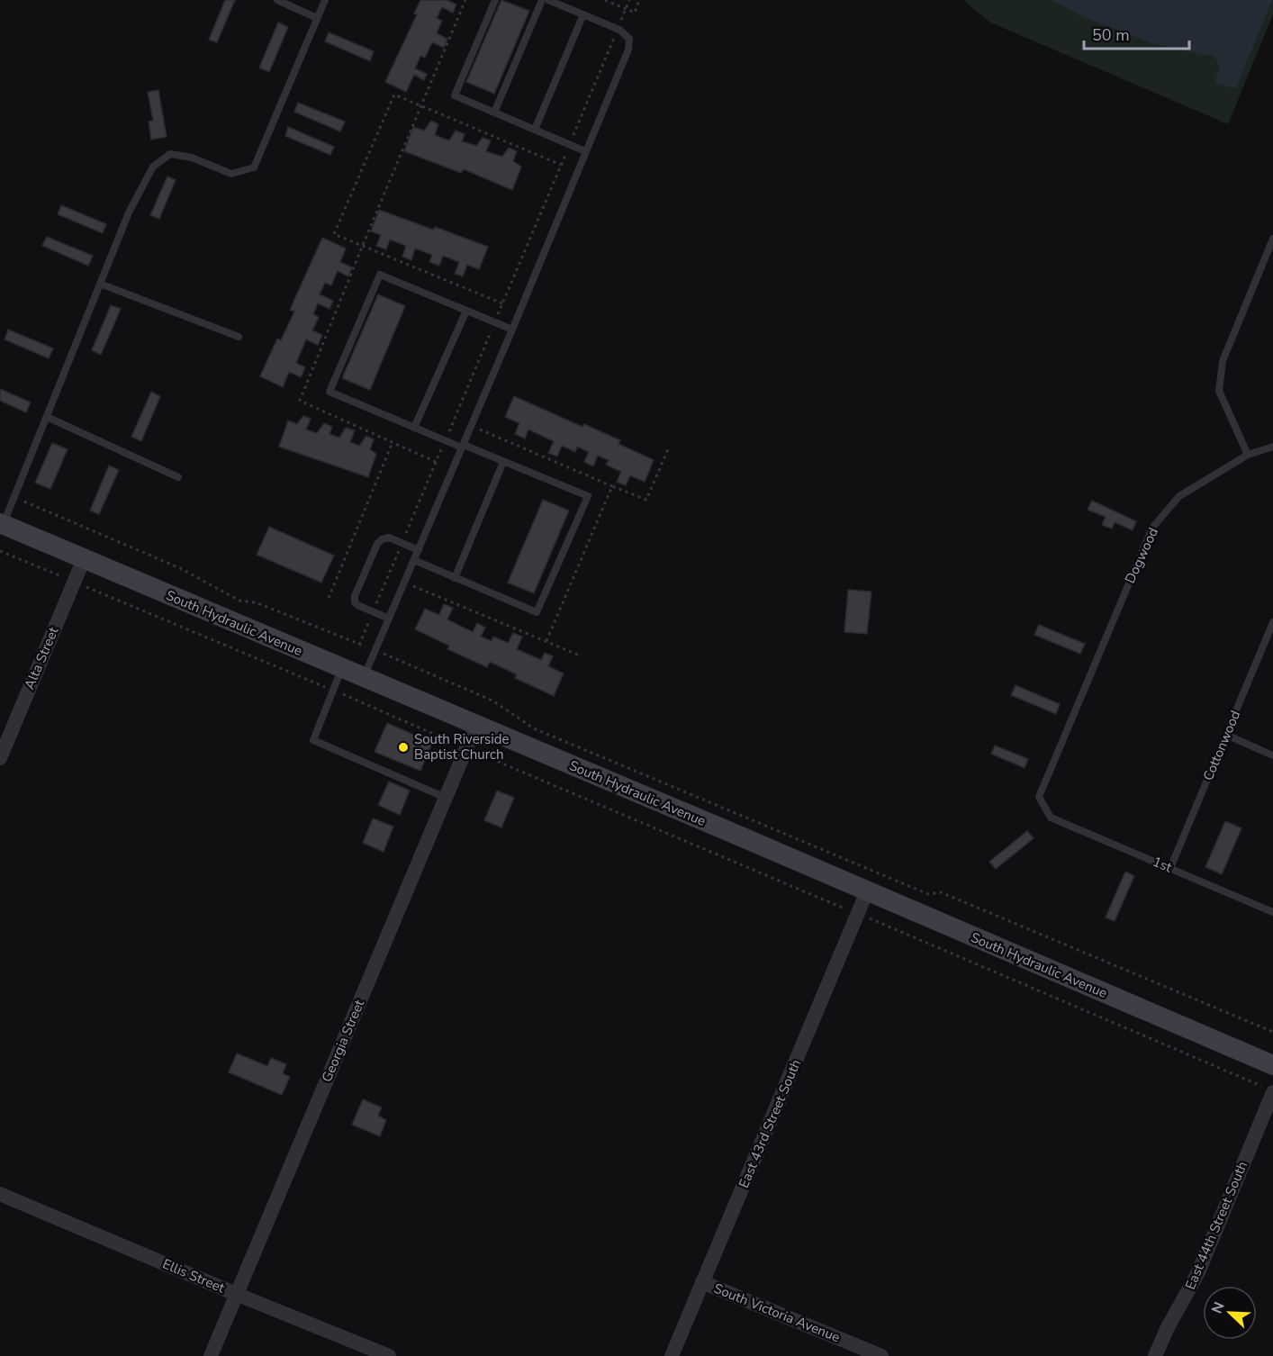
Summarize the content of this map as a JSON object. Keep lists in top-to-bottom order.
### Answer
{
  "streets": {
    "street": [
      "South Hydraulic Avenue",
      "Alta Street",
      "Georgia Street",
      "East 43rd Street South",
      "East 44th Street South",
      "Ellis Street",
      "South Victoria Avenue"
    ],
    "lane": ["Dogwood", "Cottonwood", "1st"]
  },
  "crossings": [
    ["Dogwood", "1st"],
    ["South Hydraulic Avenue", "Alta Street"],
    ["South Hydraulic Avenue", "Georgia Street"],
    ["South Hydraulic Avenue", "East 43rd Street South"],
    ["Cottonwood", "1st"],
    ["Georgia Street", "Ellis Street"],
    ["East 43rd Street South", "South Victoria Avenue"]
  ],
  "places": ["South Riverside Baptist Church"],
  "scale_bar": "50 m",
  "north": "top left"
}
